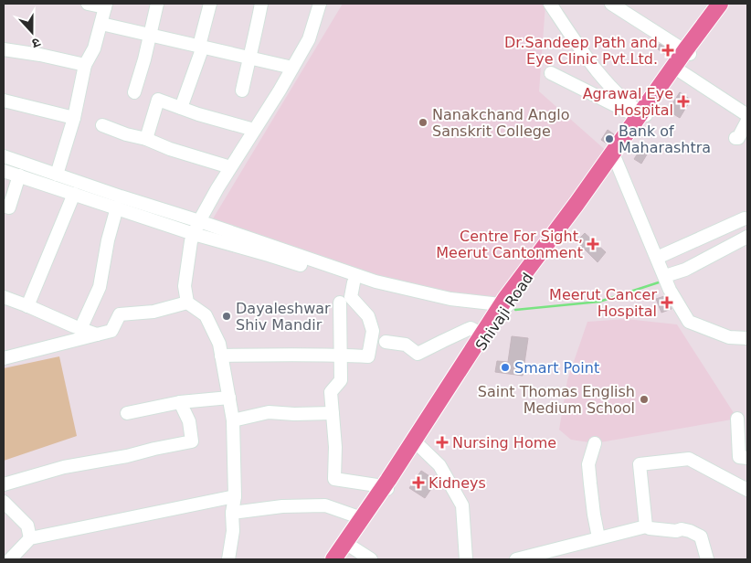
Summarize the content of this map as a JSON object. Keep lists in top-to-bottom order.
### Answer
{
  "streets": {
    "main road": ["Shivaji Road"]
  },
  "places": {
    "health": [
      "Dr.Sandeep Path and Eye Clinic Pvt.Ltd.",
      "Agrawal Eye Hospital",
      "Centre For Sight, Meerut Cantonment",
      "Meerut Cancer Hospital",
      "Nursing Home",
      "Kidneys"
    ],
    "other": [
      "Nanakchand Anglo Sanskrit College",
      "Bank of Maharashtra",
      "Dayaleshwar Shiv Mandir",
      "Smart Point",
      "Saint Thomas English Medium School"
    ]
  },
  "north": "bottom"
}
